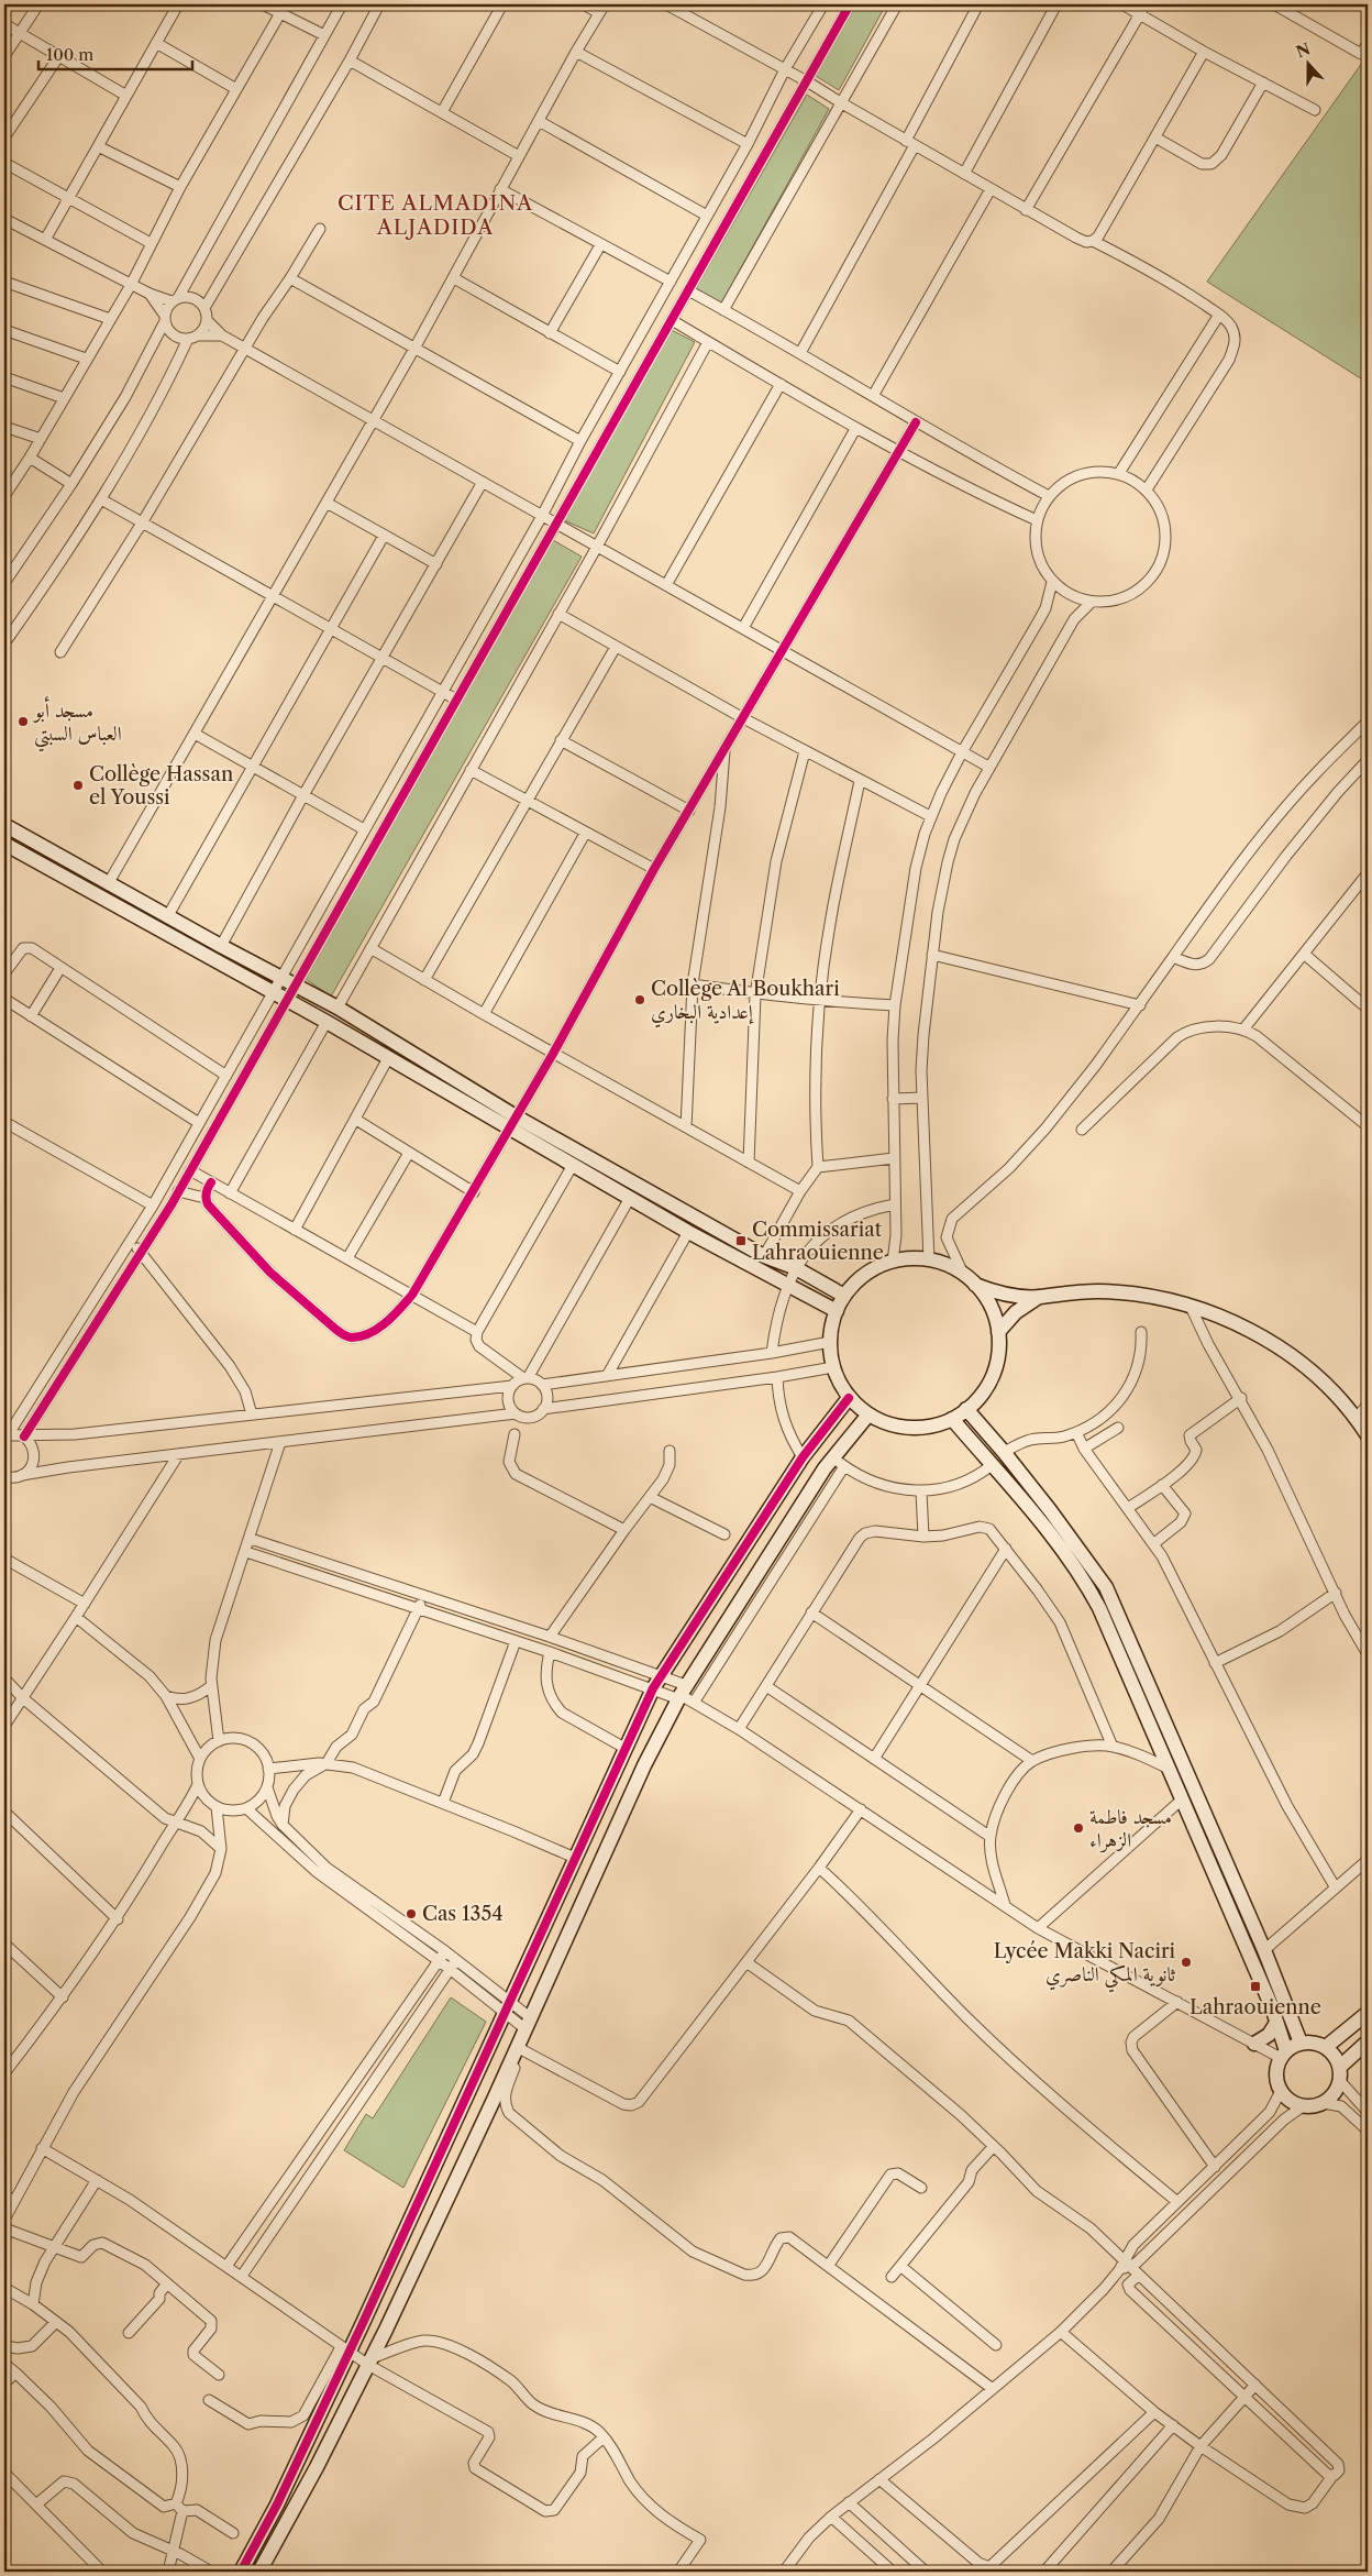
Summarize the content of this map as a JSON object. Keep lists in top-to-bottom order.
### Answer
{
  "districts": ["CITE ALMADINA ALJADIDA"],
  "places": {
    "other": [
      "مسجد أبو العباس السبتي",
      "Collège Hassan el Youssi",
      "Collège Al Boukhari إعدادية البخاري",
      "مسجد فاطمة الزهراء",
      "Cas 1354",
      "Lycée Makki Naciri ثانوية المكي الناصري"
    ],
    "transit": ["Commissariat Lahraouienne", "Lahraouienne"]
  },
  "scale_bar": "100 m",
  "north": "top"
}
